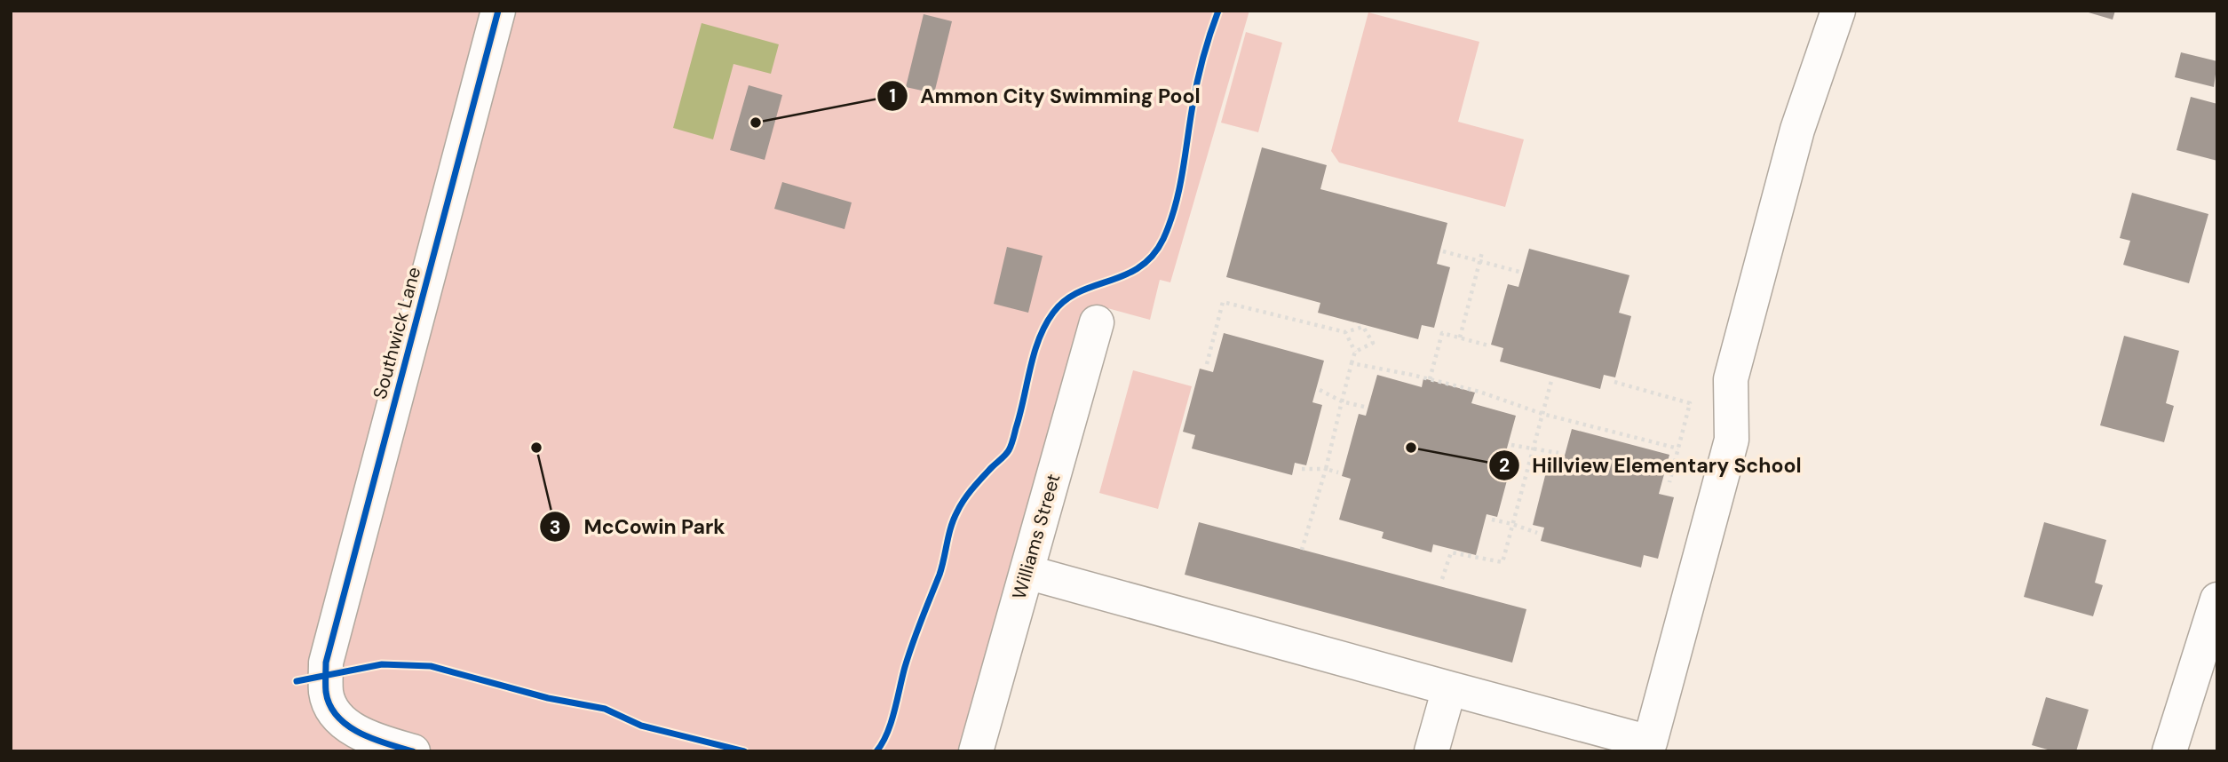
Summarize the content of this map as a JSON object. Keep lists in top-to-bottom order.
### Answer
{
  "streets": {
    "street": ["Southwick Lane", "Williams Street"]
  },
  "places": ["Ammon City Swimming Pool", "McCowin Park", "Hillview Elementary School"]
}
